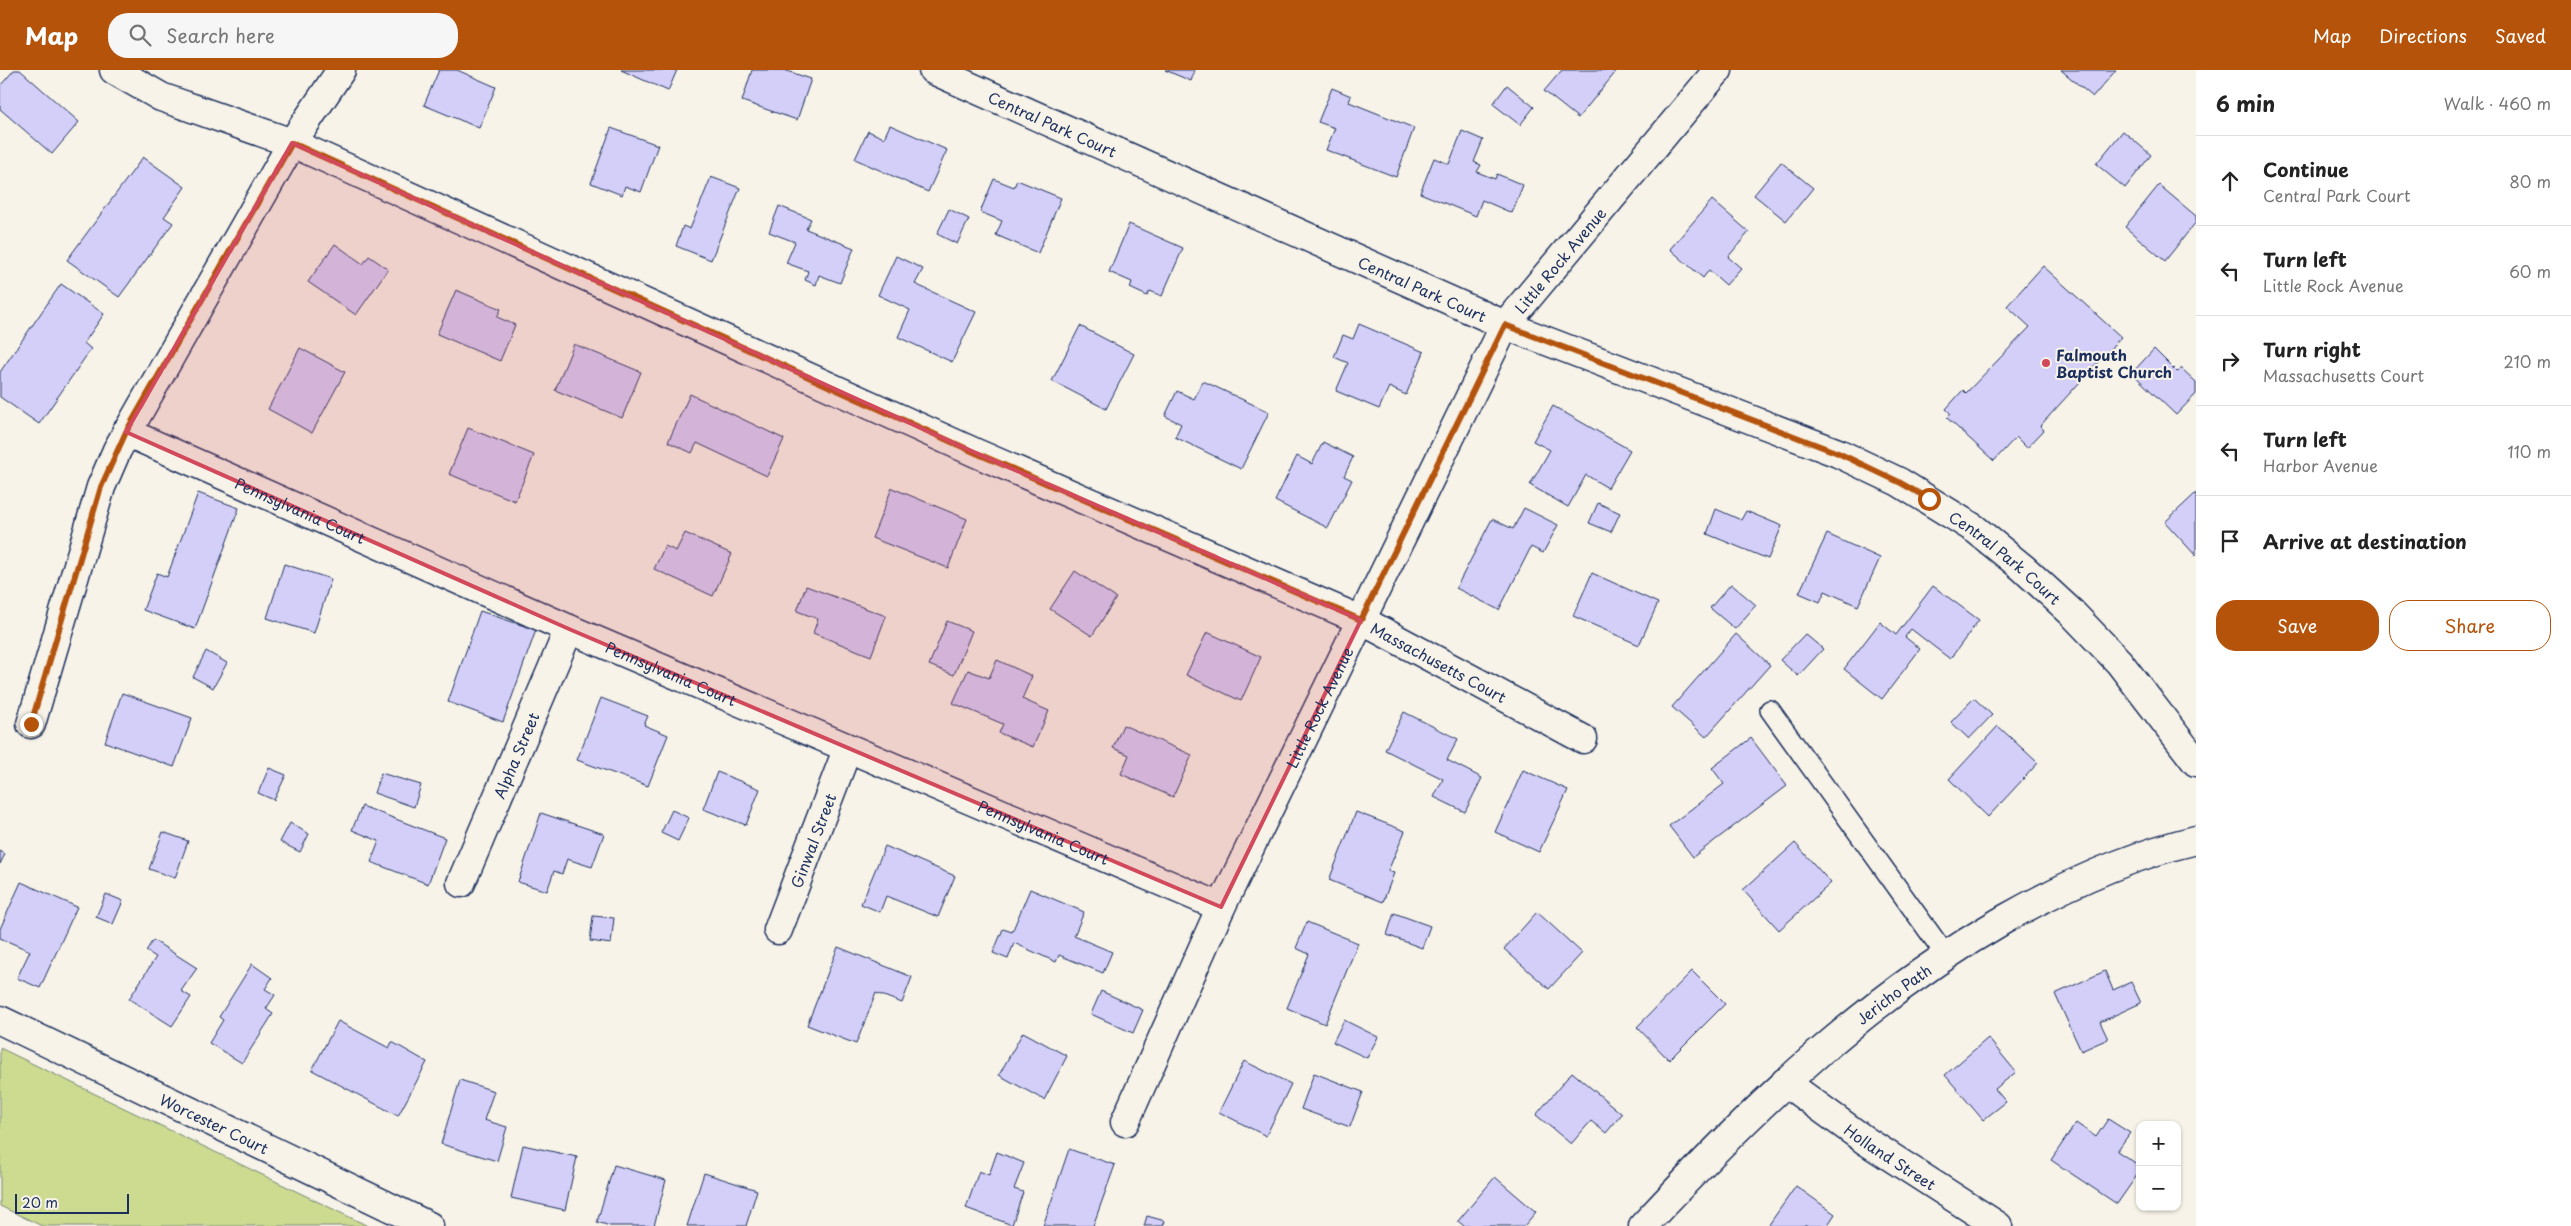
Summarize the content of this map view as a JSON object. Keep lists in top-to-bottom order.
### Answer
{
  "streets": {
    "street": [
      "Central Park Court",
      "Little Rock Avenue",
      "Pennsylvania Court",
      "Massachusetts Court",
      "Alpha Street",
      "Ginwal Street",
      "Jericho Path",
      "Worcester Court",
      "Holland Street"
    ]
  },
  "crossings": [
    ["Central Park Court", "Little Rock Avenue"],
    ["Little Rock Avenue", "Pennsylvania Court"],
    ["Little Rock Avenue", "Massachusetts Court"],
    ["Pennsylvania Court", "Alpha Street"],
    ["Pennsylvania Court", "Ginwal Street"],
    ["Jericho Path", "Holland Street"]
  ],
  "places": ["Falmouth Baptist Church"],
  "scale_bar": "20 m",
  "page": {
    "header": "Map",
    "search": "Search here",
    "nav": ["Map", "Directions", "Saved"],
    "heading": ["6 min", "Walk · 460 m"],
    "list": [
      ["Continue", "Central Park Court", "80 m"],
      ["Turn left", "Little Rock Avenue", "60 m"],
      ["Turn right", "Massachusetts Court", "210 m"],
      ["Turn left", "Harbor Avenue", "110 m"],
      "Arrive at destination"
    ],
    "buttons": ["Save", "Share"],
    "map_buttons": ["+", "−"],
    "scale": "20 m"
  }
}
